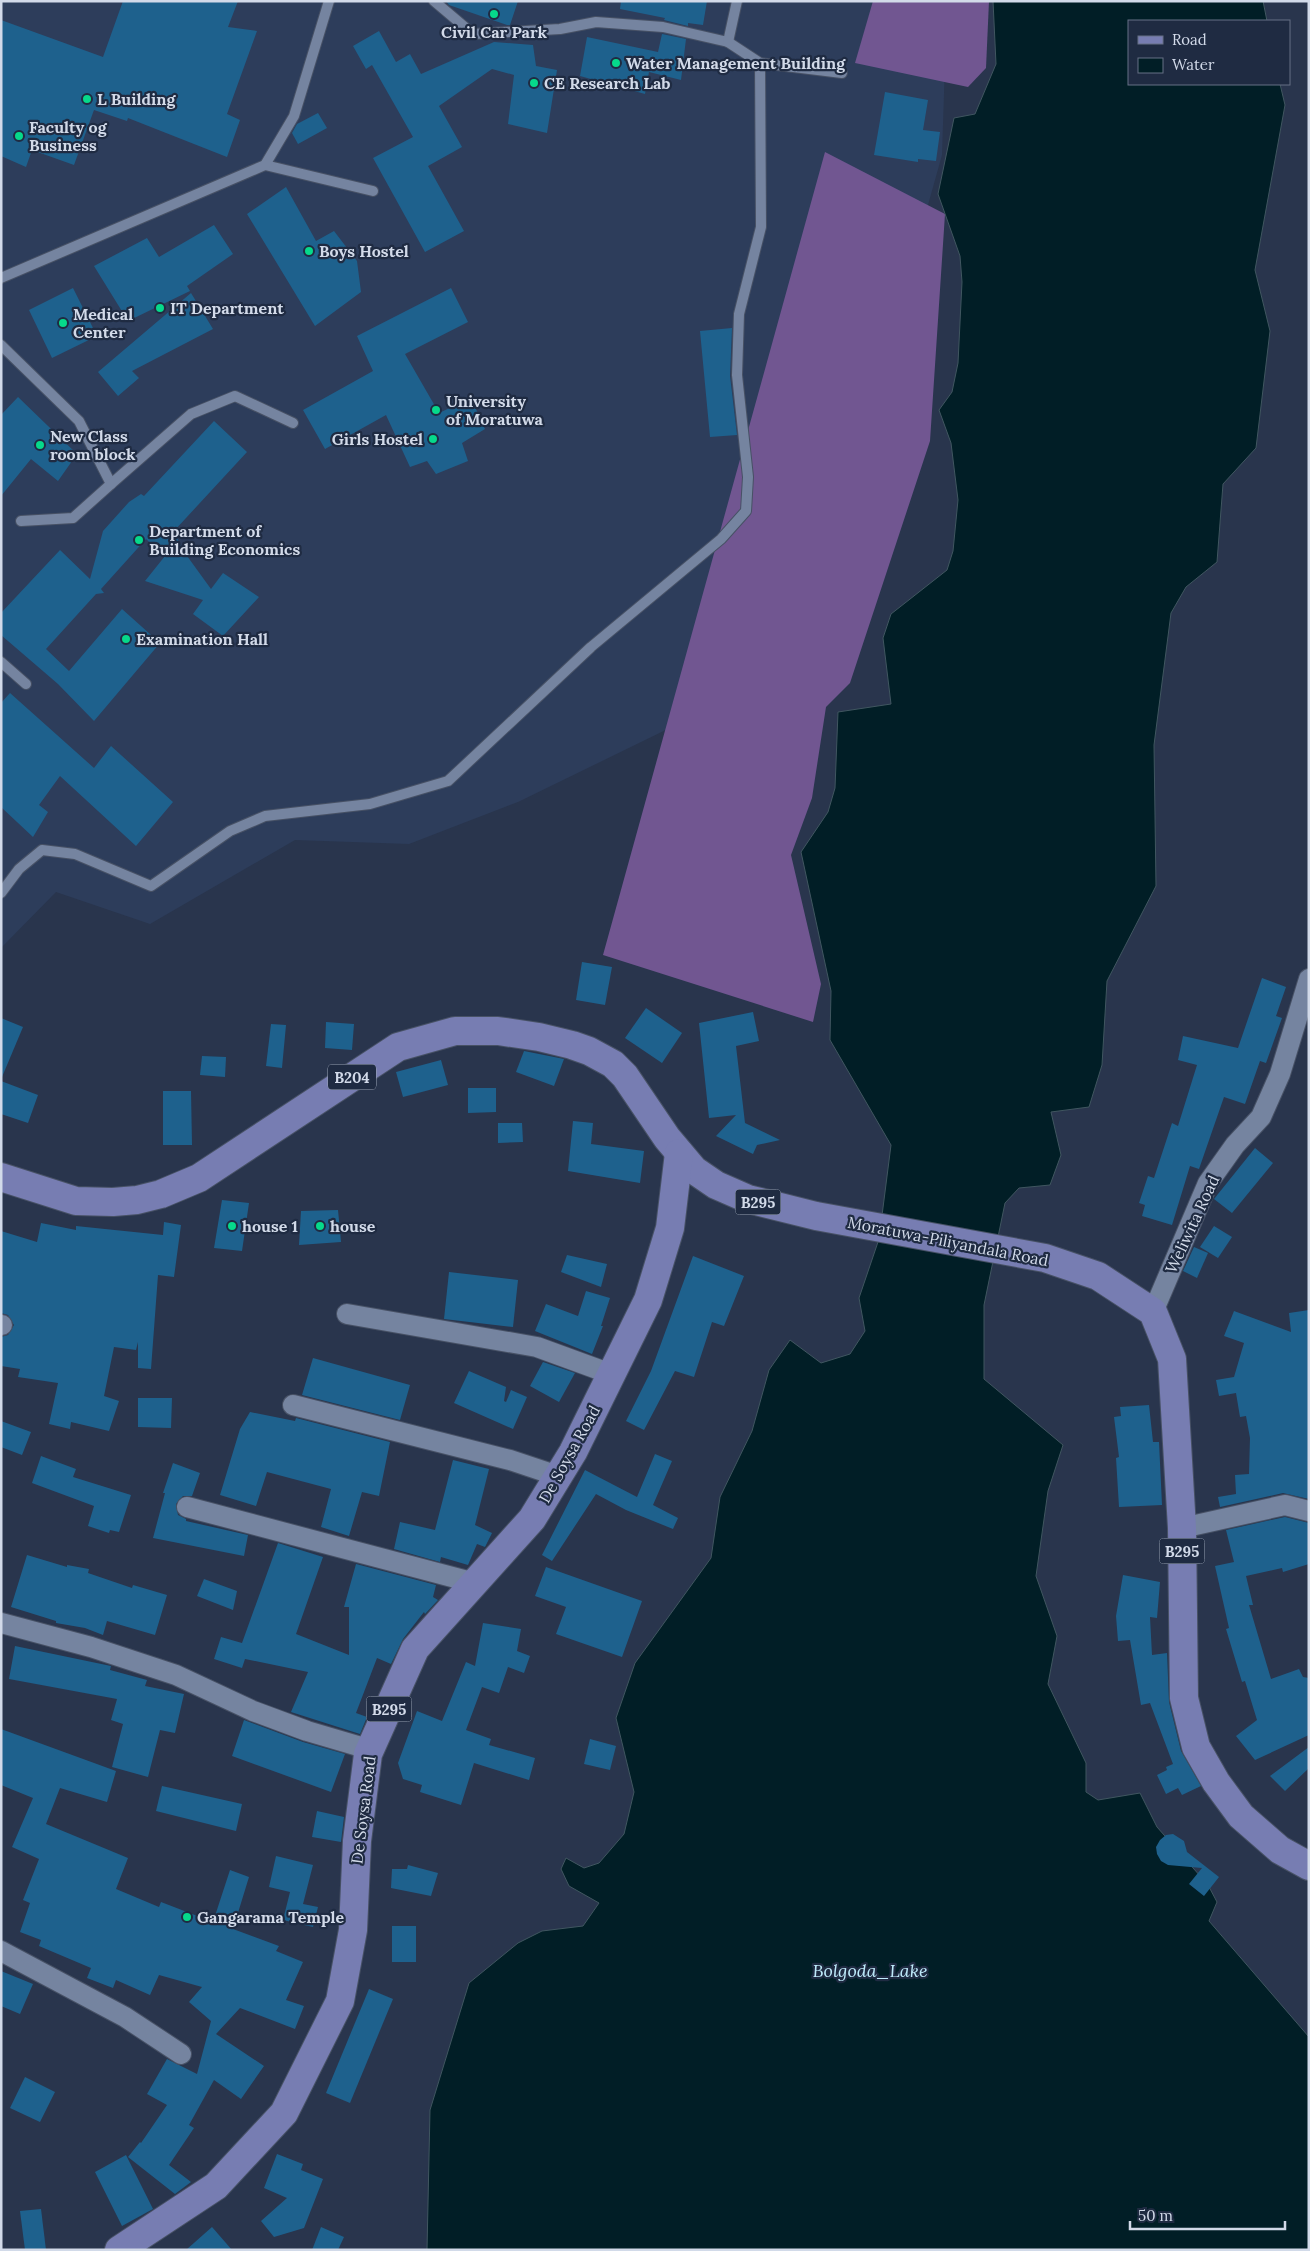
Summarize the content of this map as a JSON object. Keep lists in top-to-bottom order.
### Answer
{
  "streets": {
    "main road": [
      "B204",
      "B295",
      "Moratuwa-Piliyandala Road",
      "De Soysa Road"
    ],
    "street": ["Weliwita Road"]
  },
  "crossings": [
    ["B204", "Moratuwa-Piliyandala Road"],
    ["B204", "De Soysa Road"],
    ["B295", "Weliwita Road"],
    ["B295", "Moratuwa-Piliyandala Road"],
    ["Weliwita Road", "Moratuwa-Piliyandala Road"],
    ["Moratuwa-Piliyandala Road", "De Soysa Road"]
  ],
  "water": ["Bolgoda_Lake"],
  "places": [
    "Civil Car Park",
    "Water Management Building",
    "CE Research Lab",
    "L Building",
    "Faculty og Business",
    "Boys Hostel",
    "IT Department",
    "Medical Center",
    "University of Moratuwa",
    "Girls Hostel",
    "New Class room block",
    "Department of Building Economics",
    "Examination Hall",
    "house 1",
    "house",
    "Gangarama Temple"
  ],
  "legend": ["Road", "Water"],
  "scale_bar": "50 m"
}
